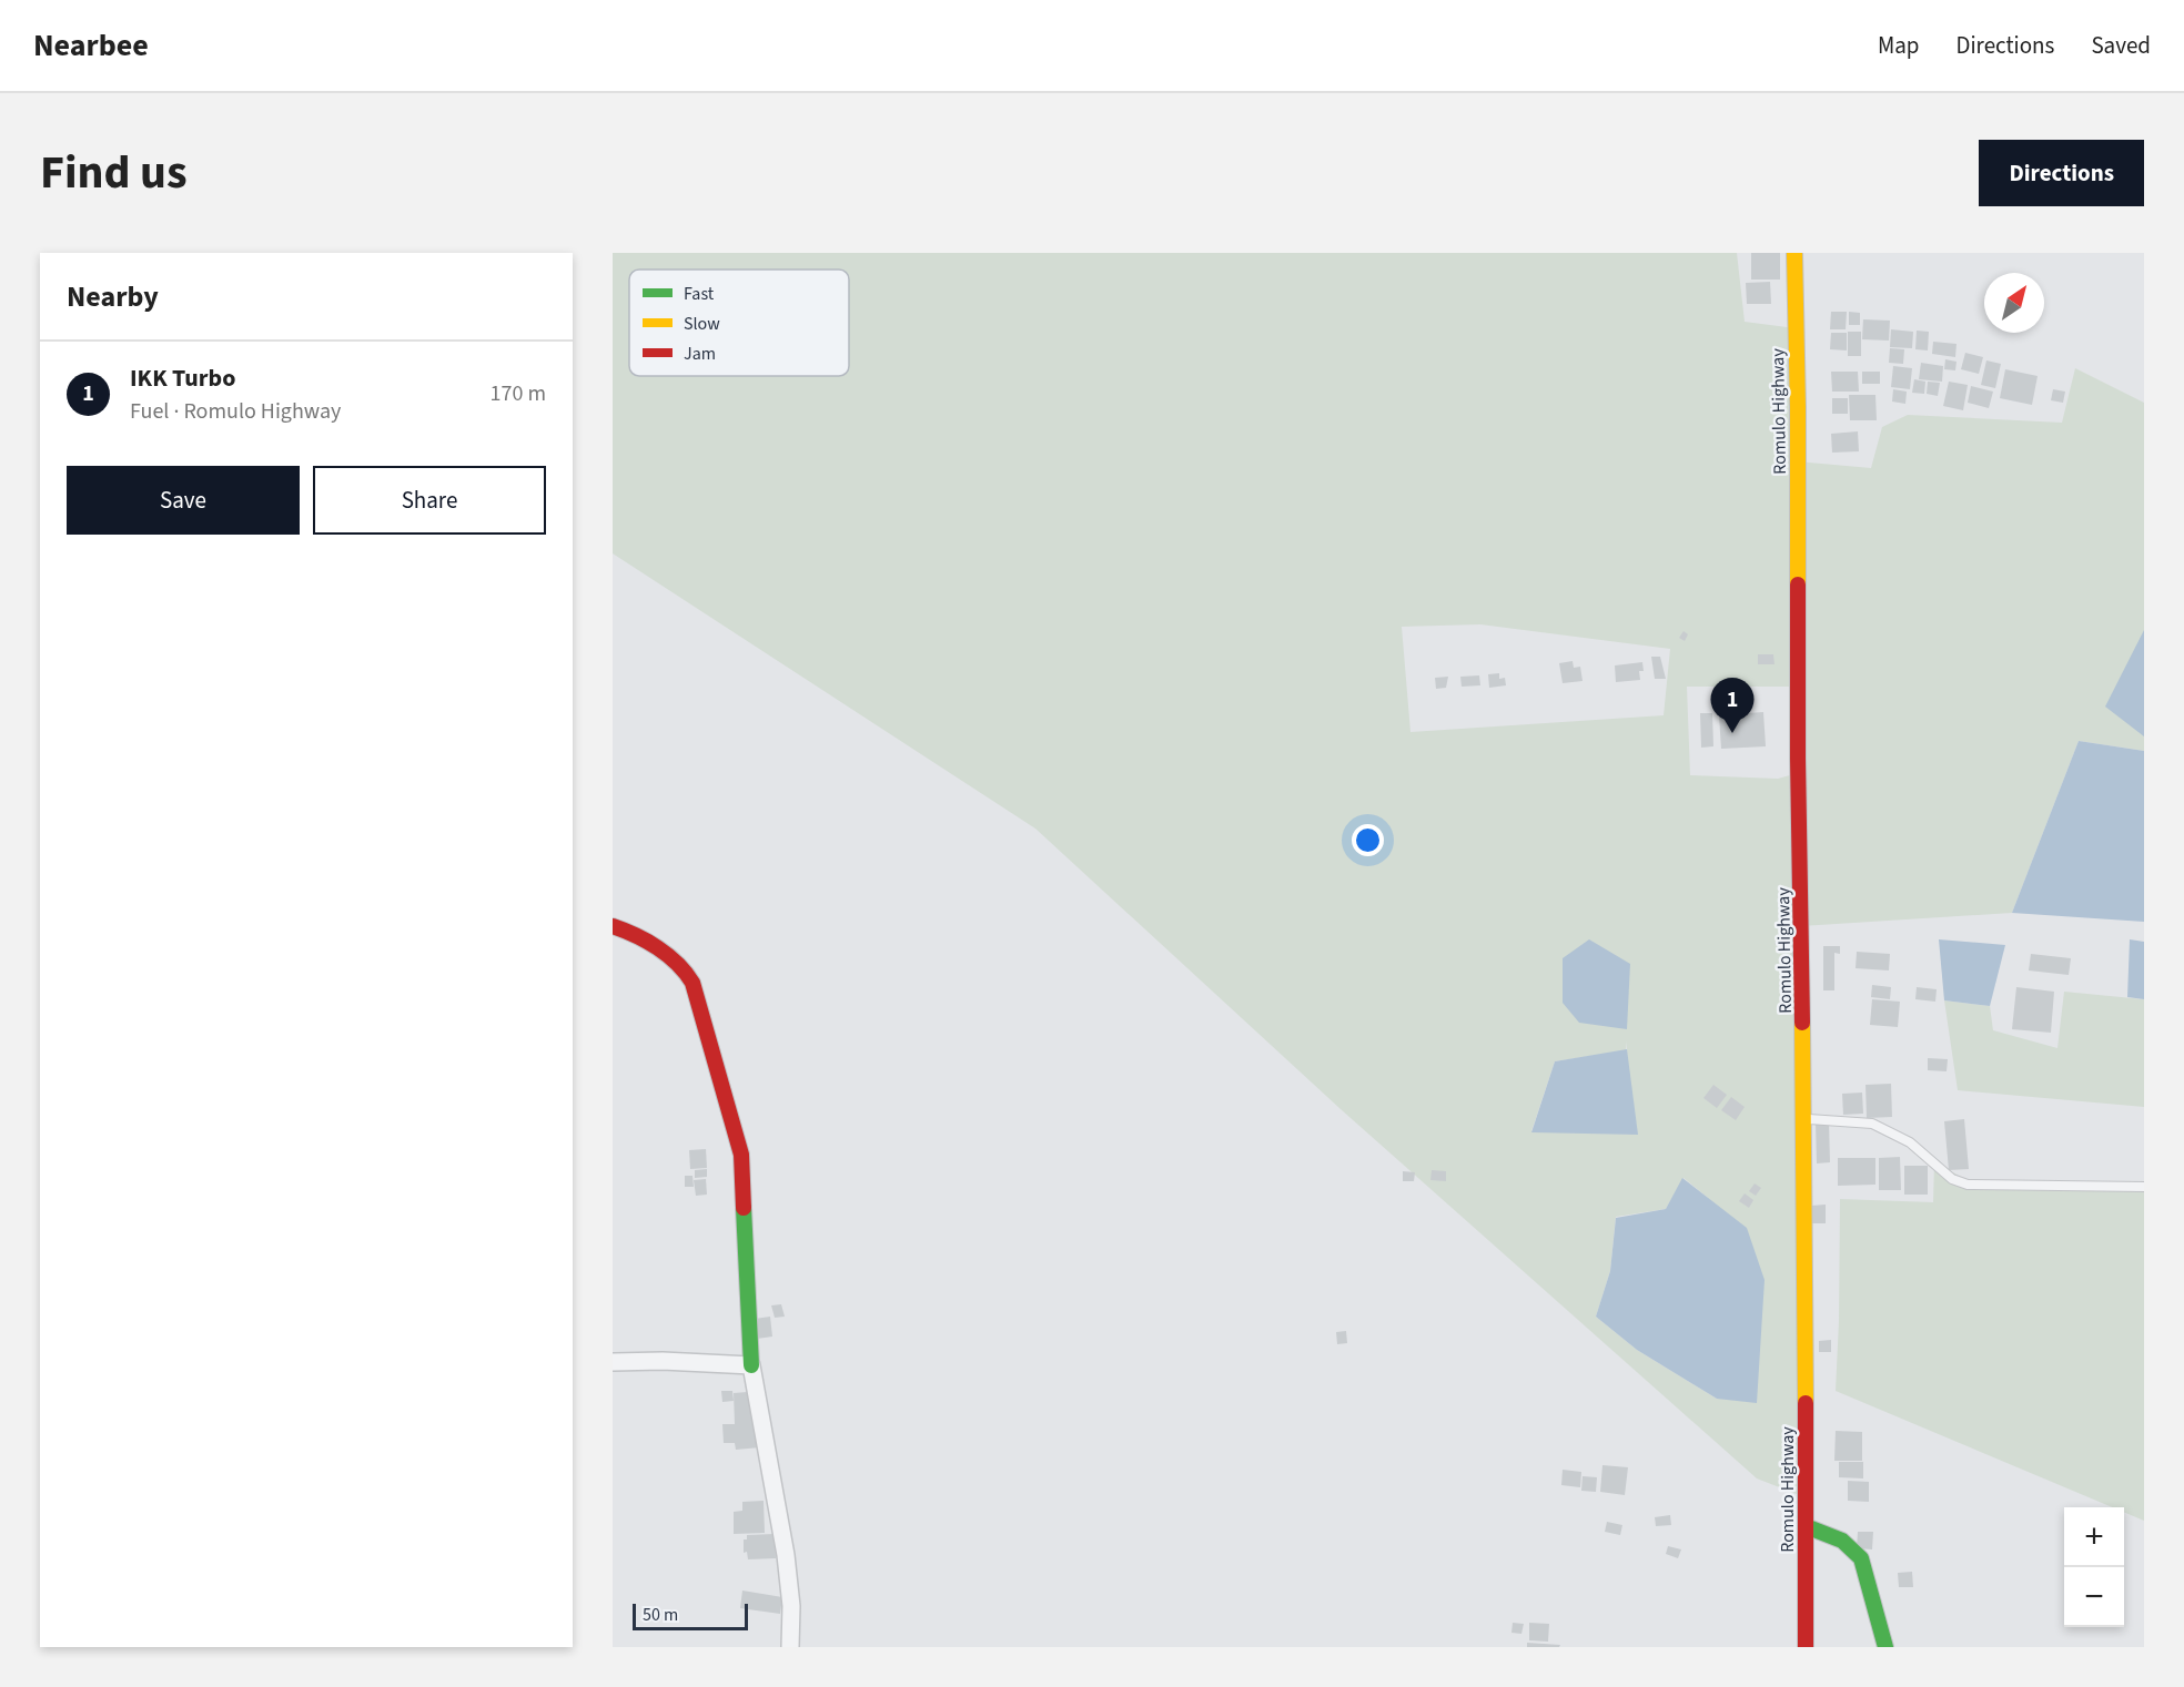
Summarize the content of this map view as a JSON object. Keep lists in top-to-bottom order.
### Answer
{
  "streets": {
    "main road": ["Romulo Highway"]
  },
  "legend": ["Fast", "Slow", "Jam"],
  "scale_bar": "50 m",
  "north": "top right",
  "page": {
    "header": "Nearbee",
    "nav": ["Map", "Directions", "Saved"],
    "title": "Find us",
    "buttons": [
      "Directions",
      ["Save", "Share"]
    ],
    "heading": "Nearby",
    "list": [
      {
        "mark": "1",
        "name": "IKK Turbo",
        "note": "Fuel · Romulo Highway",
        "value": "170 m"
      }
    ],
    "pins": "1",
    "map_buttons": ["+", "−"],
    "scale": "50 m"
  }
}
